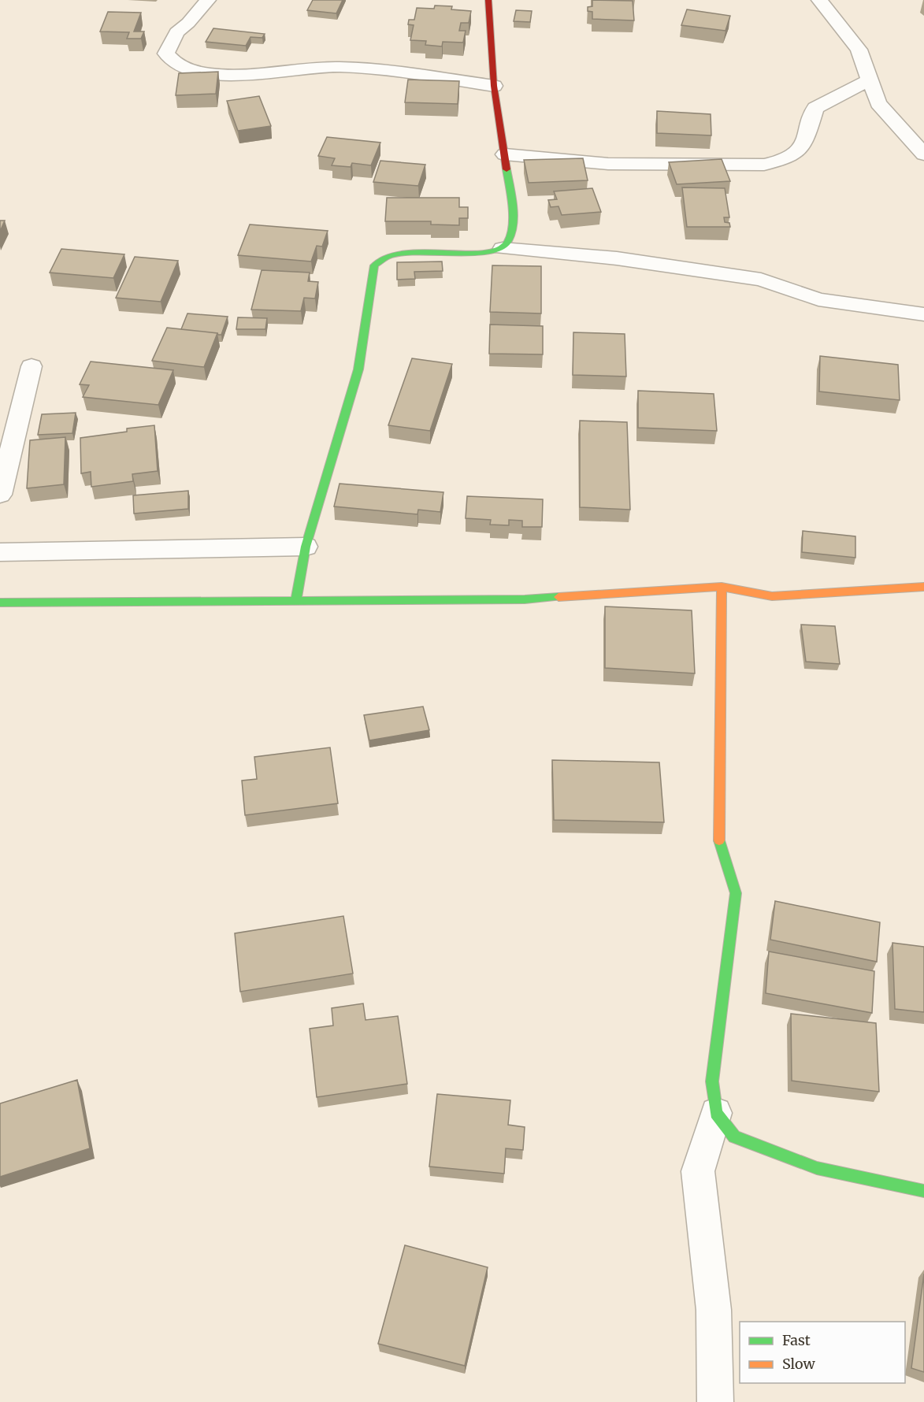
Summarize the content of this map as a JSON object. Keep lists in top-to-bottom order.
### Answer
{
  "legend": ["Fast", "Slow"]
}
